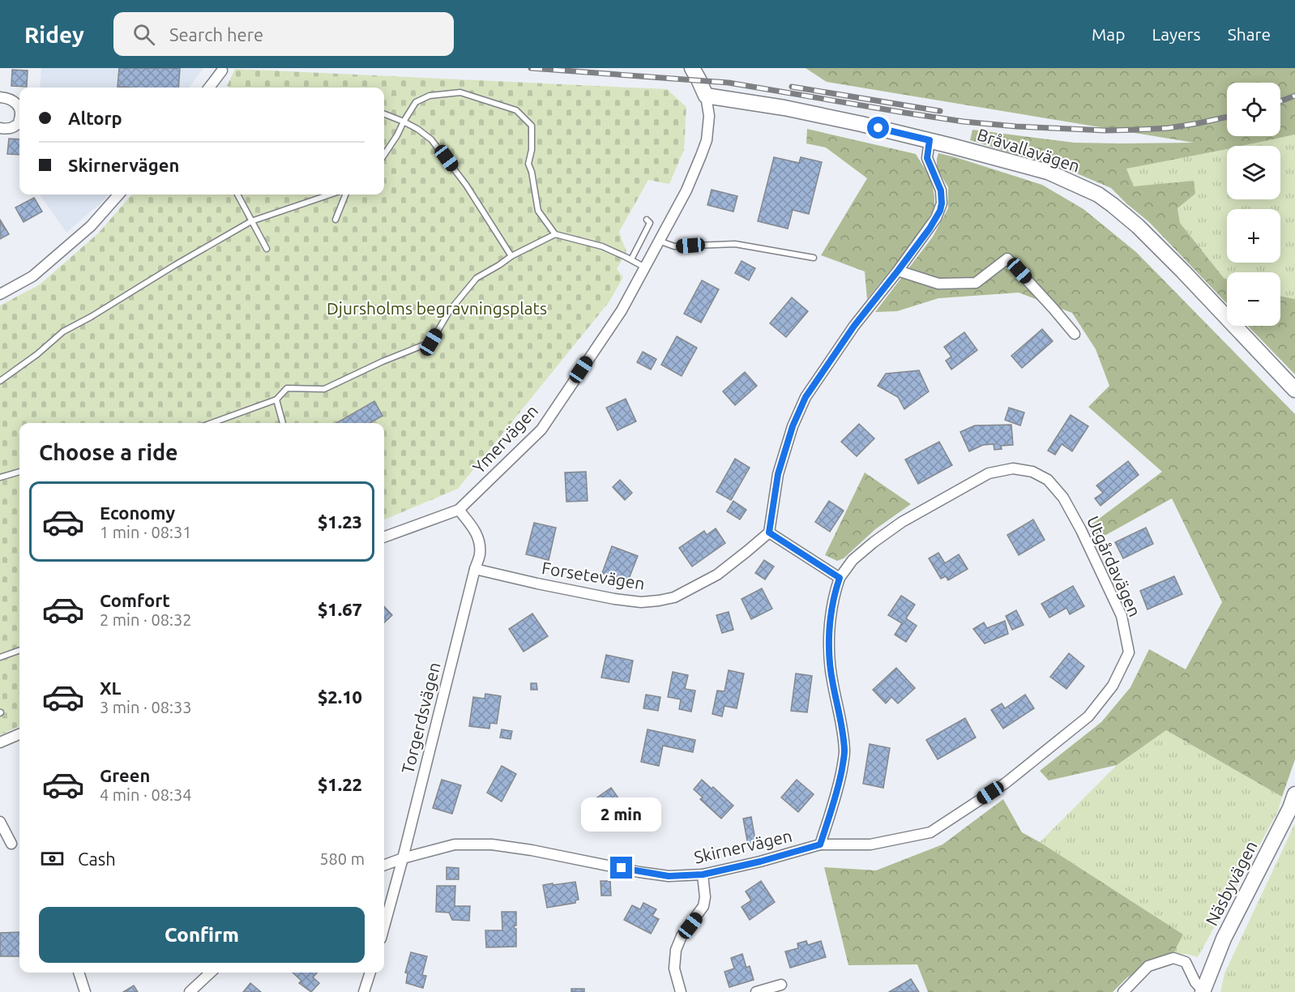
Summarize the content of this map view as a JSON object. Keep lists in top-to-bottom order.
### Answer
{
  "streets": {
    "street": [
      "Bråvallavägen",
      "Ymervägen",
      "Utgårdavägen",
      "Forsetevägen",
      "Torgerdsvägen",
      "Skirnervägen",
      "Näsbyvägen"
    ]
  },
  "crossings": [
    ["Bråvallavägen", "Ymervägen"],
    ["Ymervägen", "Torgerdsvägen"],
    ["Utgårdavägen", "Skirnervägen"],
    ["Forsetevägen", "Torgerdsvägen"],
    ["Torgerdsvägen", "Skirnervägen"]
  ],
  "parks": ["Djursholms begravningsplats"],
  "page": {
    "header": "Ridey",
    "search": "Search here",
    "nav": ["Map", "Layers", "Share"],
    "map_buttons": ["+", "−"],
    "banner": ["Altorp", "Skirnervägen"],
    "heading": "Choose a ride",
    "list": [
      {
        "name": "Economy",
        "note": "1 min · 08:31",
        "value": "$1.23"
      },
      {
        "name": "Comfort",
        "note": "2 min · 08:32",
        "value": "$1.67"
      },
      {
        "name": "XL",
        "note": "3 min · 08:33",
        "value": "$2.10"
      },
      {
        "name": "Green",
        "note": "4 min · 08:34",
        "value": "$1.22"
      }
    ],
    "bubble": "2 min",
    "pay": ["Cash", "580 m"],
    "buttons": "Confirm"
  }
}
